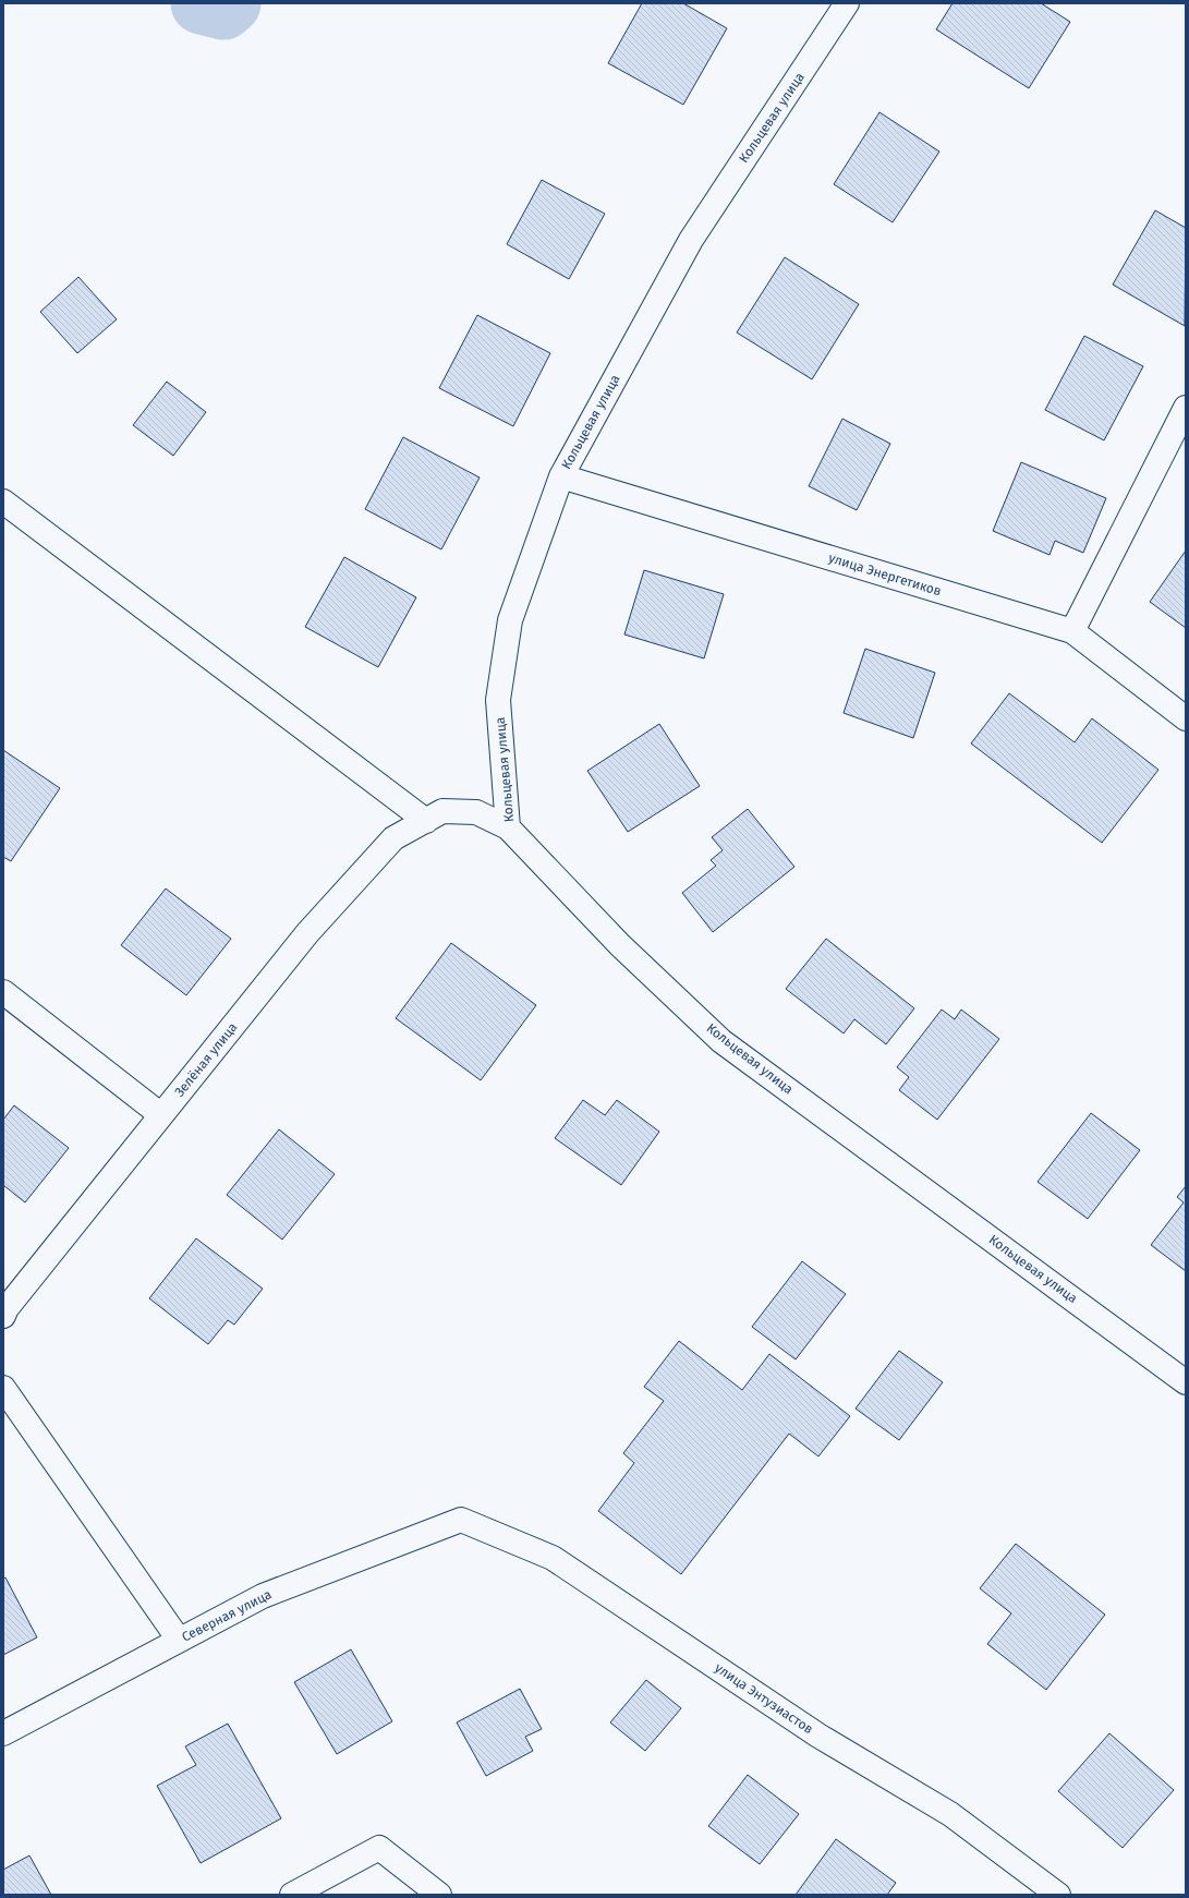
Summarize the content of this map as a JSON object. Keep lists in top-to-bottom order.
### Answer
{
  "streets": {
    "street": [
      "Кольцевая улица",
      "улица Энергетиков",
      "Зелёная улица",
      "Северная улица",
      "улица Энтузиастов"
    ]
  },
  "crossings": [
    ["Кольцевая улица", "улица Энергетиков"],
    ["Кольцевая улица", "Зелёная улица"],
    ["Северная улица", "улица Энтузиастов"]
  ]
}
